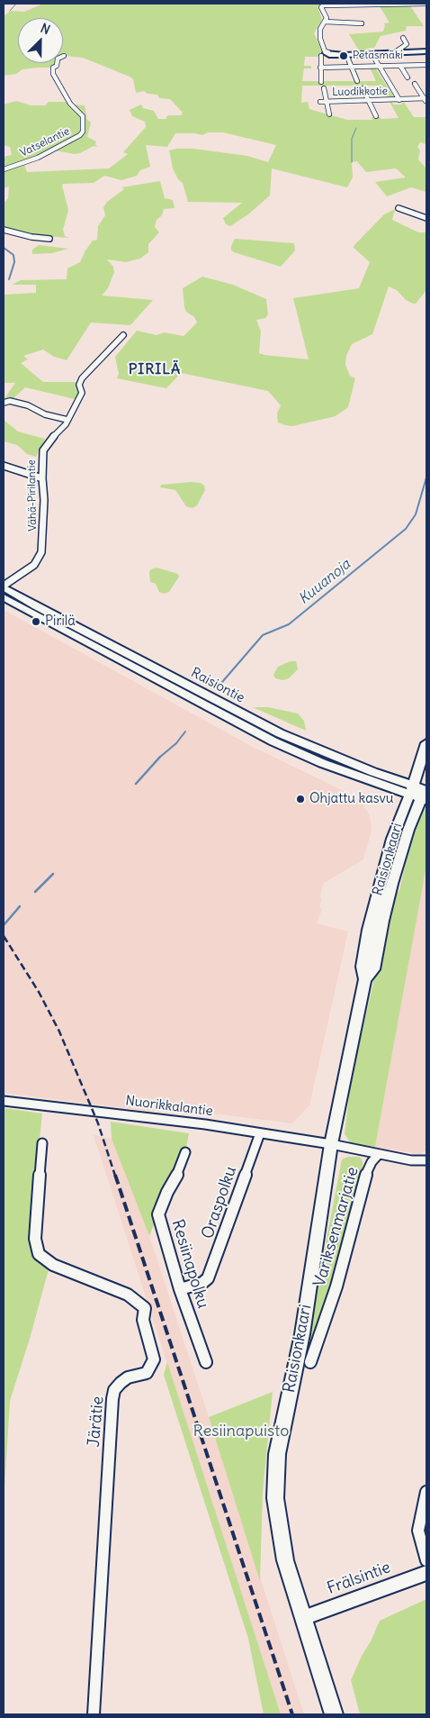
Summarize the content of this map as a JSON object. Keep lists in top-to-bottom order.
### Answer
{
  "streets": {
    "main road": ["Raisiontie", "Raisionkaari"],
    "street": [
      "Luodikkotie",
      "Vatselantie",
      "Vähä-Pirilantie",
      "Nuorikkalantie",
      "Oraspolku",
      "Variksenmarjatie",
      "Resiinapolku",
      "Järätie",
      "Frälsintie"
    ]
  },
  "crossings": [
    ["Vähä-Pirilantie", "Raisiontie"],
    ["Raisiontie", "Raisionkaari"],
    ["Raisionkaari", "Nuorikkalantie"],
    ["Raisionkaari", "Frälsintie"],
    ["Nuorikkalantie", "Oraspolku"],
    ["Nuorikkalantie", "Variksenmarjatie"],
    ["Oraspolku", "Resiinapolku"]
  ],
  "districts": ["PIRILÄ"],
  "water": ["Kuuanoja"],
  "parks": ["Resiinapuisto"],
  "places": ["Petäsmäki", "Pirilä", "Ohjattu kasvu"],
  "north": "top right"
}
